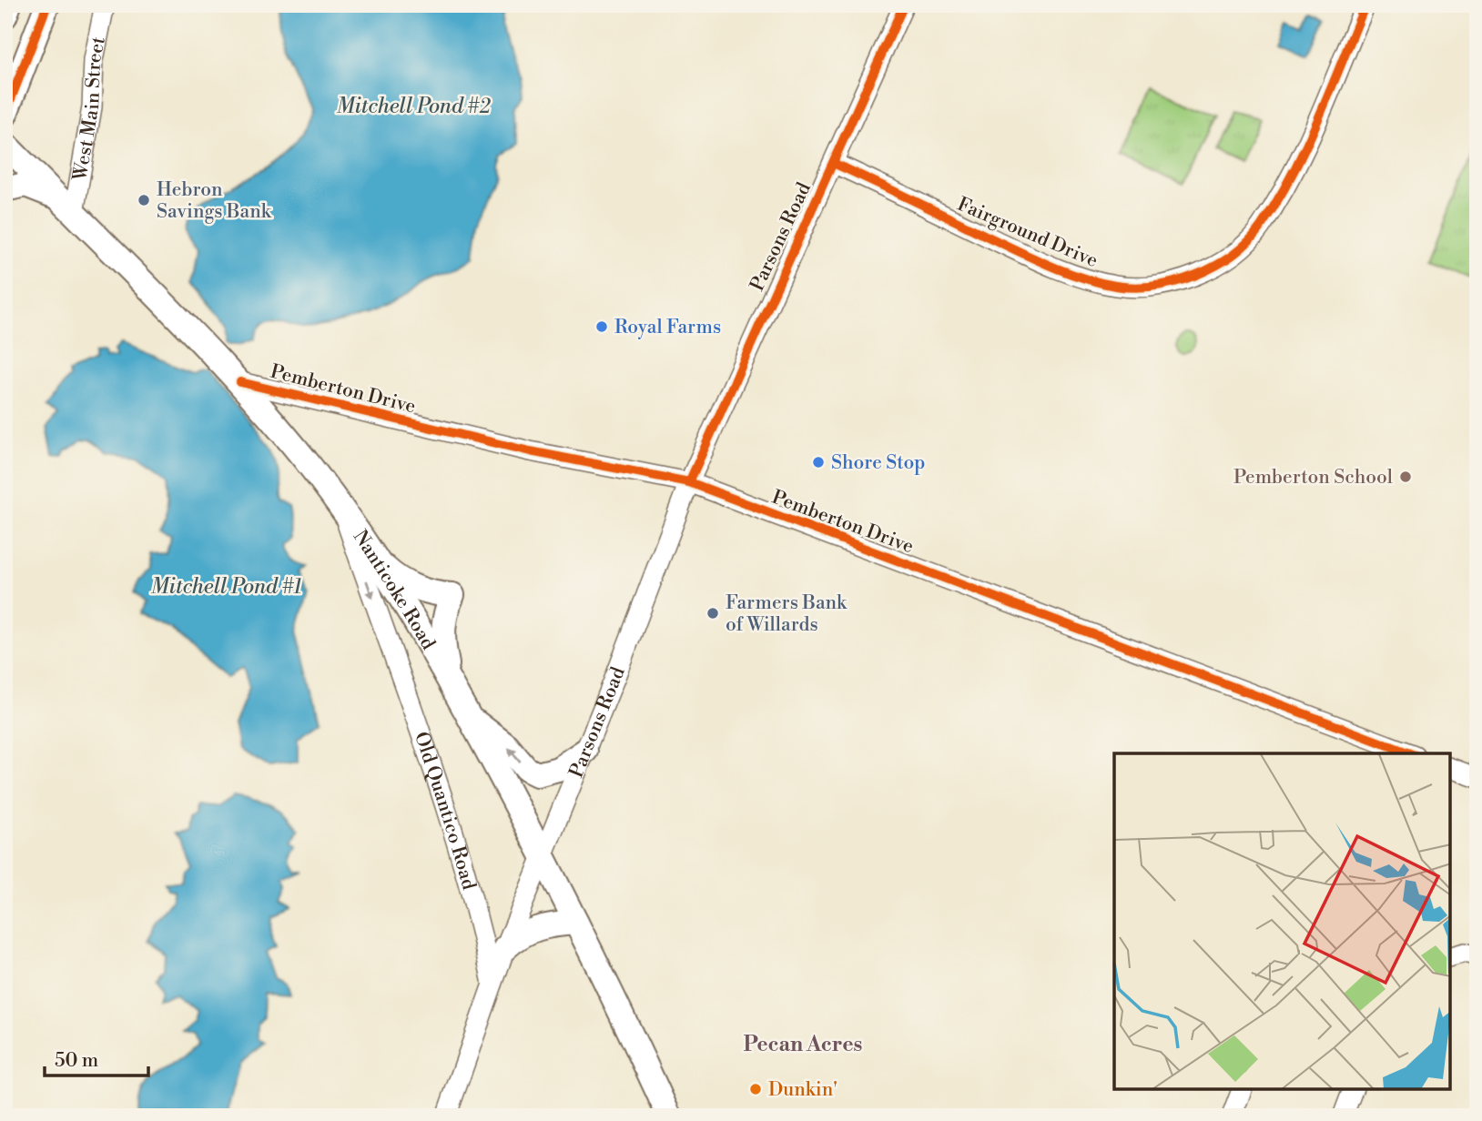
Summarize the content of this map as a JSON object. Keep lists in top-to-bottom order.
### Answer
{
  "streets": {
    "main road": ["Nanticoke Road"],
    "street": [
      "West Main Street",
      "Fairground Drive",
      "Parsons Road",
      "Pemberton Drive",
      "Old Quantico Road"
    ]
  },
  "crossings": [
    ["West Main Street", "Nanticoke Road"],
    ["Fairground Drive", "Parsons Road"],
    ["Parsons Road", "Pemberton Drive"],
    ["Parsons Road", "Nanticoke Road"],
    ["Parsons Road", "Old Quantico Road"],
    ["Pemberton Drive", "Nanticoke Road"],
    ["Nanticoke Road", "Old Quantico Road"]
  ],
  "one_way": ["Old Quantico Road"],
  "districts": ["Pecan Acres"],
  "water": ["Mitchell Pond #2", "Mitchell Pond #1"],
  "places": [
    "Hebron Savings Bank",
    "Royal Farms",
    "Shore Stop",
    "Pemberton School",
    "Farmers Bank of Willards",
    "Dunkin'"
  ],
  "scale_bar": "50 m"
}
